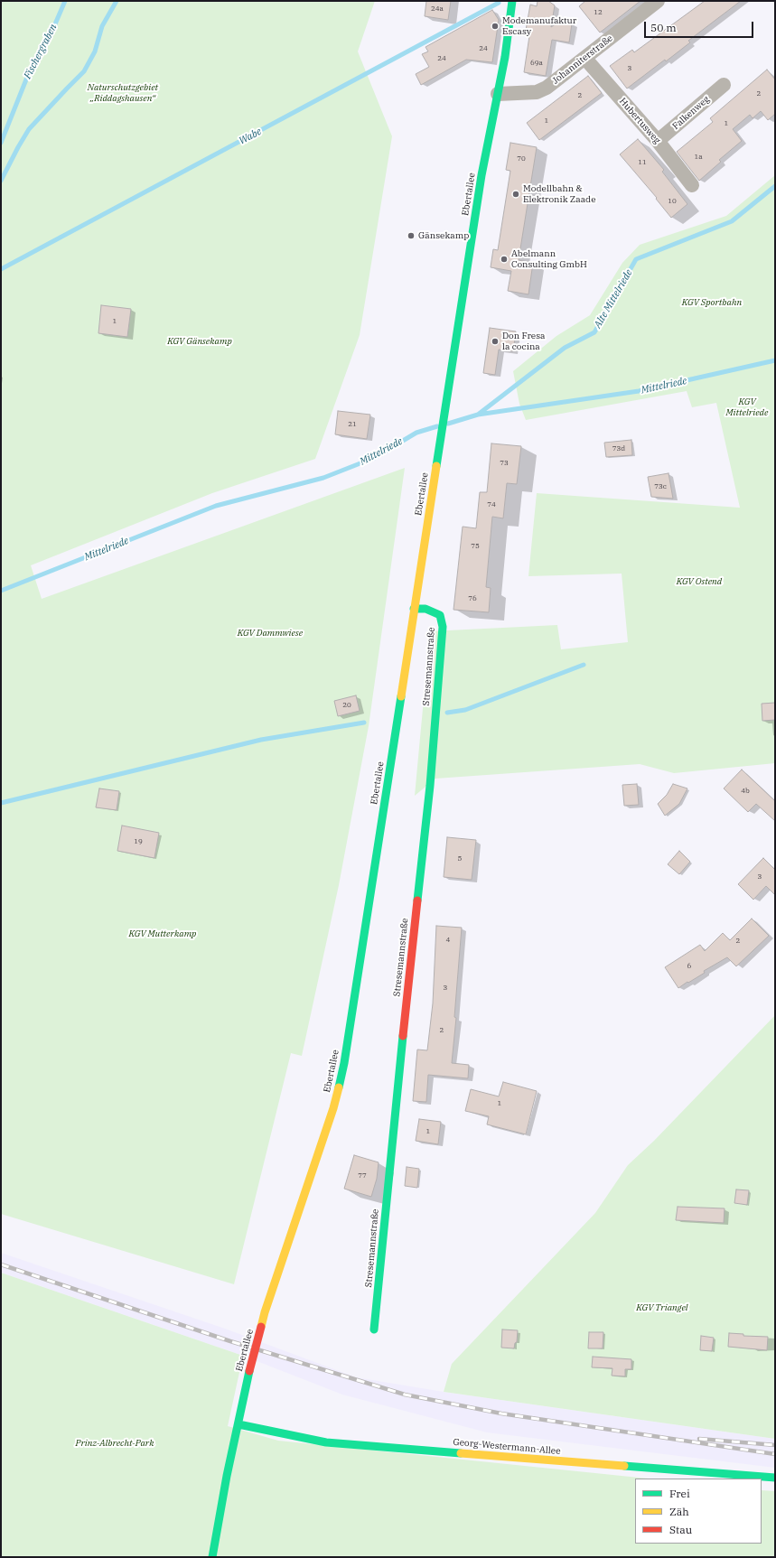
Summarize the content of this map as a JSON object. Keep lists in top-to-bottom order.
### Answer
{
  "streets": {
    "main road": ["Ebertallee", "Stresemannstraße", "Georg-Westermann-Allee"],
    "street": ["Johanniterstraße", "Falkenweg", "Hubertusweg"]
  },
  "crossings": [
    ["Johanniterstraße", "Hubertusweg"],
    ["Johanniterstraße", "Ebertallee"],
    ["Falkenweg", "Hubertusweg"],
    ["Ebertallee", "Stresemannstraße"],
    ["Ebertallee", "Georg-Westermann-Allee"]
  ],
  "water": [
    "Fischergraben",
    "Wabe",
    "Alte Mittelriede",
    "Mittelriede"
  ],
  "parks": [
    "Naturschutzgebiet „Riddagshausen“",
    "KGV Sportbahn",
    "KGV Gänsekamp",
    "KGV Mittelriede",
    "KGV Ostend",
    "KGV Dammwiese",
    "KGV Mutterkamp",
    "KGV Triangel",
    "Prinz-Albrecht-Park"
  ],
  "places": [
    "Modemanufaktur Escasy",
    "Modellbahn & Elektronik Zaade",
    "Gänsekamp",
    "Abelmann Consulting GmbH",
    "Don Fresa la cocina"
  ],
  "house_numbers": [
    "24a",
    "12",
    "24",
    "24",
    "69a",
    "3",
    "2",
    "2",
    "1",
    "1",
    "1a",
    "70",
    "11",
    "10",
    "1",
    "21",
    "73d",
    "73",
    "73c",
    "74",
    "75",
    "76",
    "20",
    "4b",
    "19",
    "5",
    "3",
    "4",
    "2",
    "6",
    "3",
    "2",
    "1",
    "1",
    "77"
  ],
  "legend": ["Frei", "Zäh", "Stau"],
  "scale_bar": "50 m"
}
